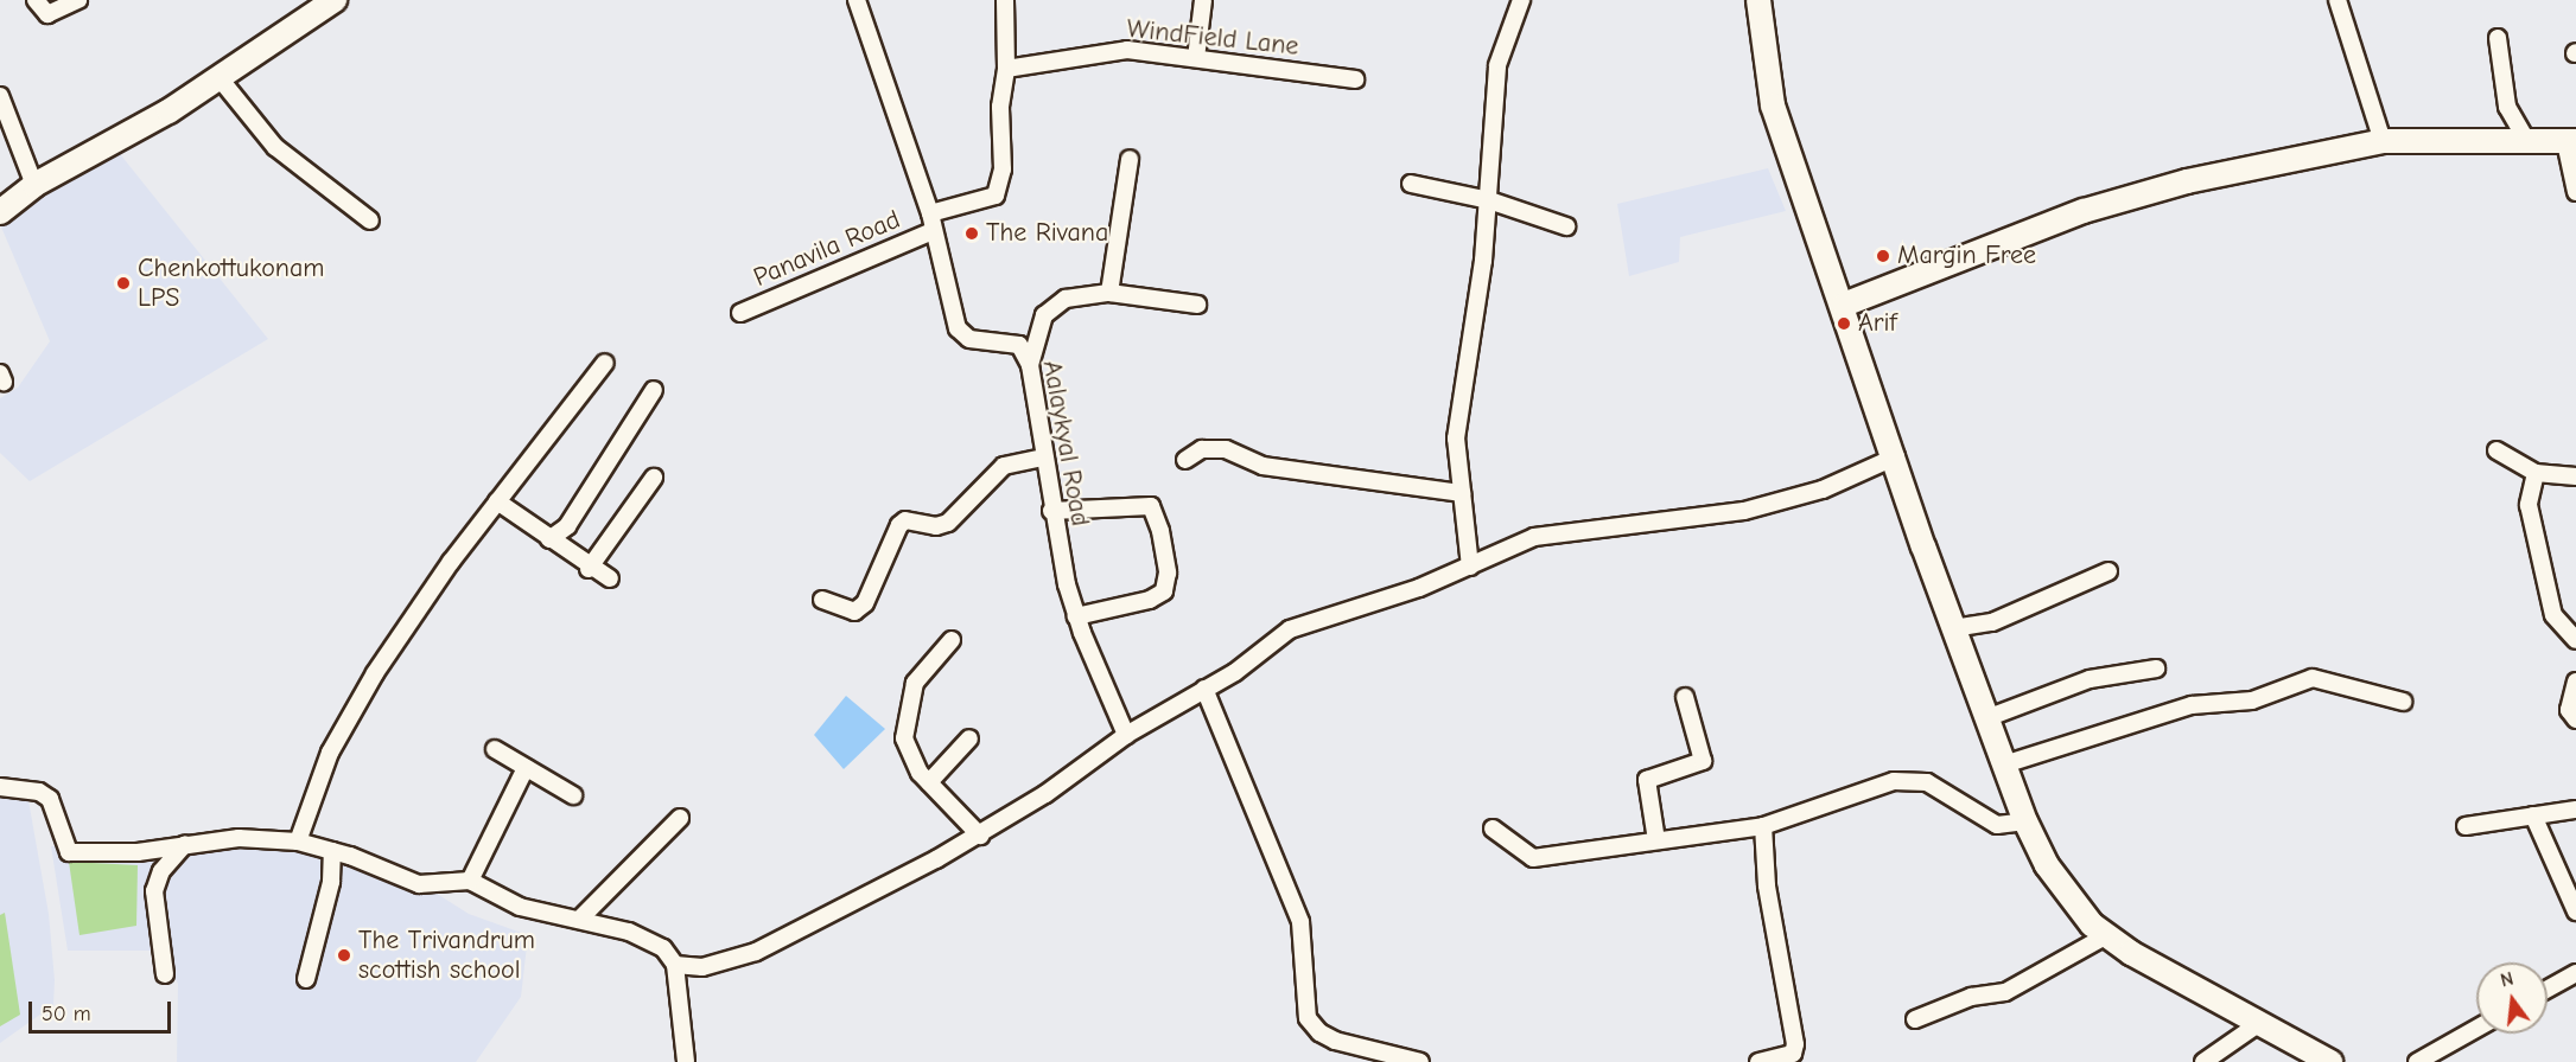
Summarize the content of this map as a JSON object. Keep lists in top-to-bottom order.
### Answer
{
  "streets": {
    "street": ["WindField Lane", "Panavila Road", "Aalaykyal Road"]
  },
  "crossings": [
    ["Panavila Road", "Aalaykyal Road"]
  ],
  "places": [
    "The Rivana",
    "Margin Free",
    "Chenkottukonam LPS",
    "Arif",
    "The Trivandrum scottish school"
  ],
  "scale_bar": "50 m",
  "north": "top"
}
